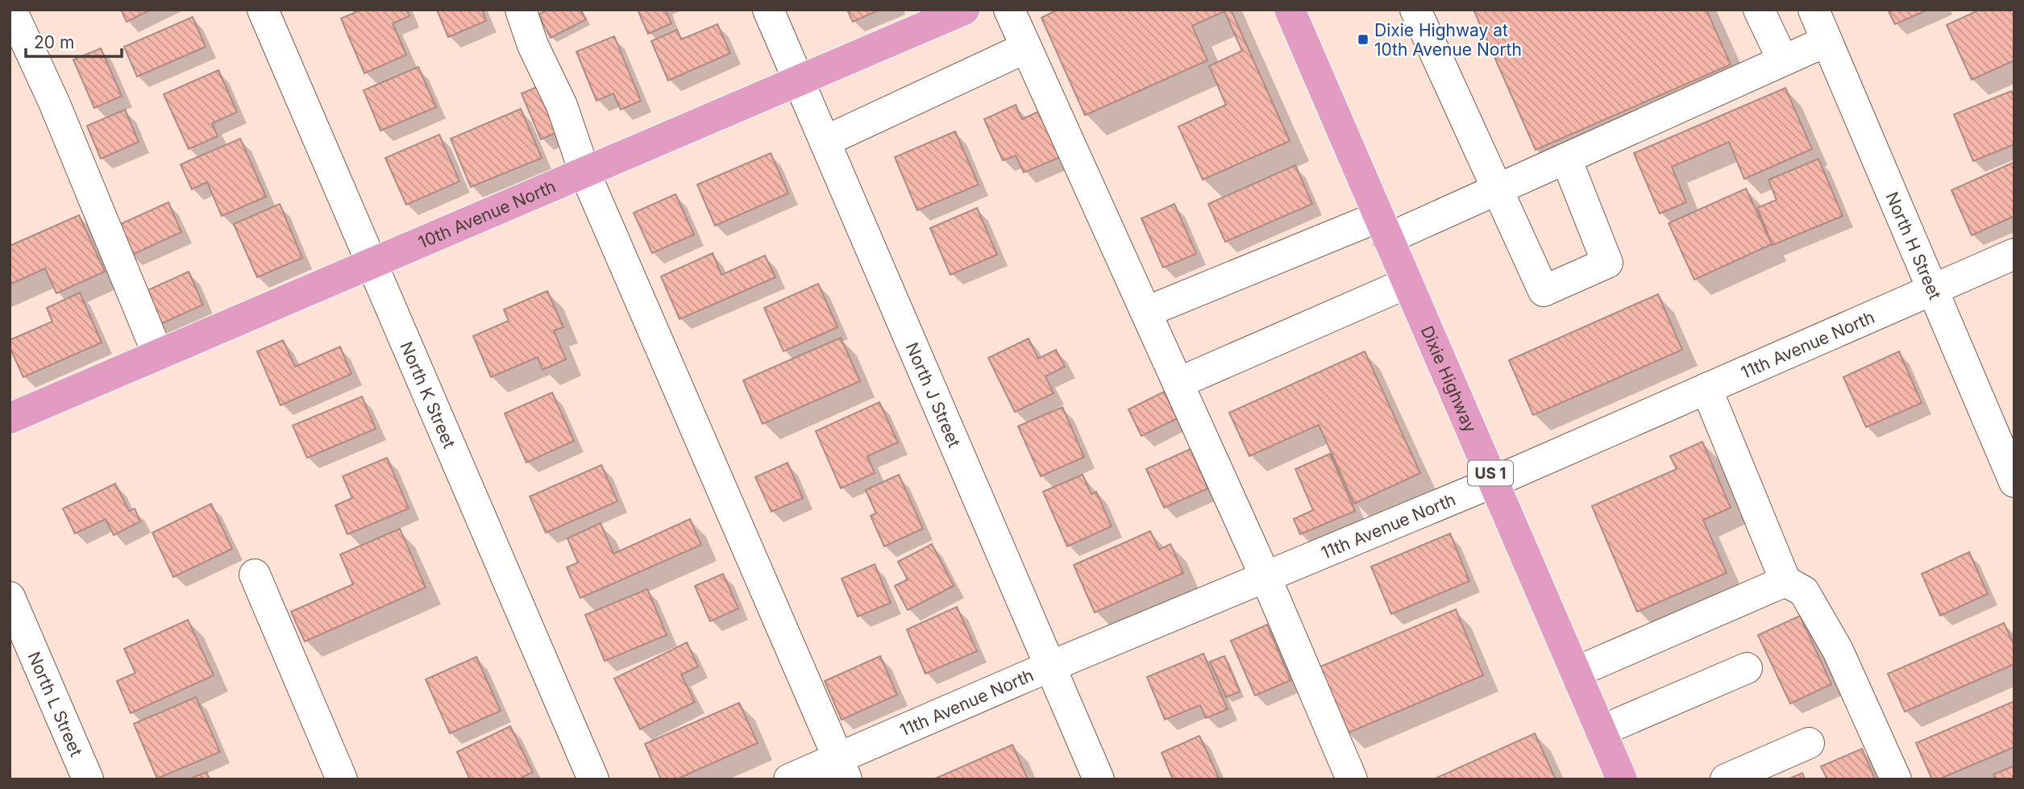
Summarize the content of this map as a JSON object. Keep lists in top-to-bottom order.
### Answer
{
  "streets": {
    "main road": ["10th Avenue North", "Dixie Highway", "US 1"],
    "street": [
      "North H Street",
      "11th Avenue North",
      "North J Street",
      "North K Street",
      "North L Street"
    ]
  },
  "crossings": [
    ["10th Avenue North", "North J Street"],
    ["10th Avenue North", "North K Street"],
    ["North H Street", "11th Avenue North"],
    ["11th Avenue North", "Dixie Highway"],
    ["11th Avenue North", "North J Street"]
  ],
  "places": {
    "transit": ["Dixie Highway at 10th Avenue North"]
  },
  "scale_bar": "20 m"
}
